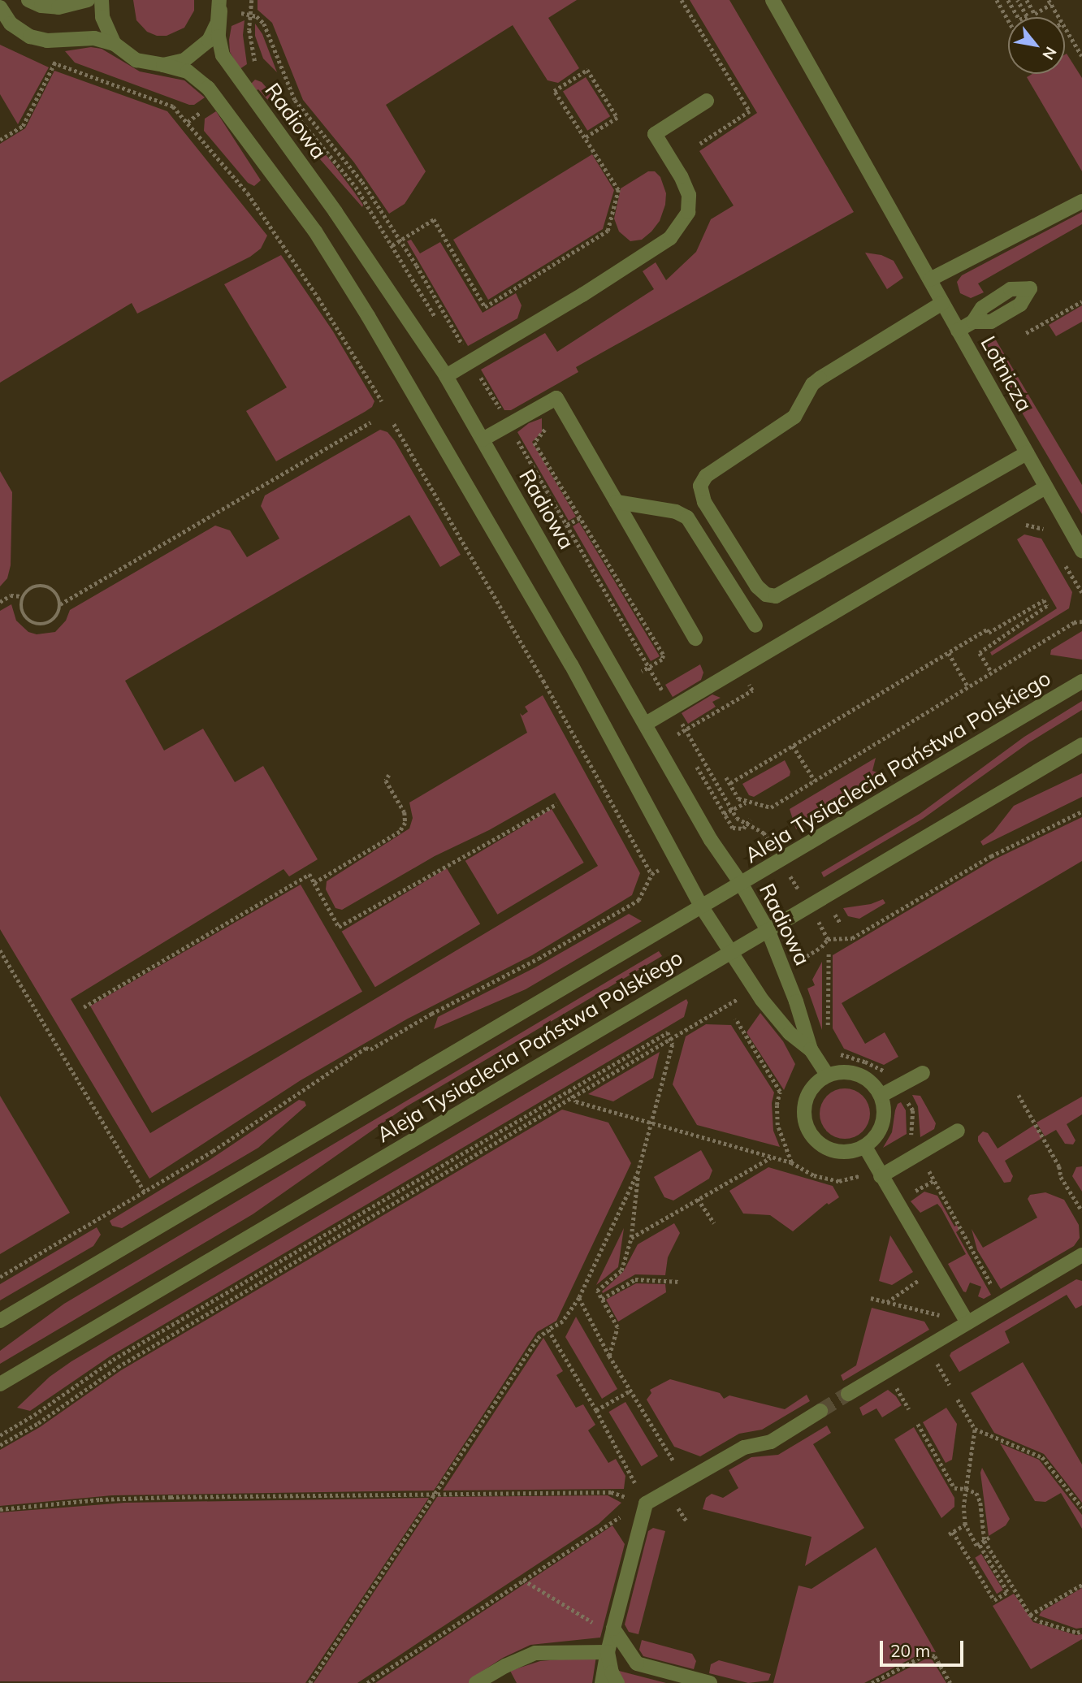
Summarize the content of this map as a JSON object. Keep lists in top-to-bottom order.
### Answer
{
  "streets": {
    "street": ["Radiowa", "Lotnicza", "Aleja Tysiąclecia Państwa Polskiego"]
  },
  "crossings": [
    ["Radiowa", "Aleja Tysiąclecia Państwa Polskiego"]
  ],
  "scale_bar": "20 m",
  "north": "bottom right"
}
